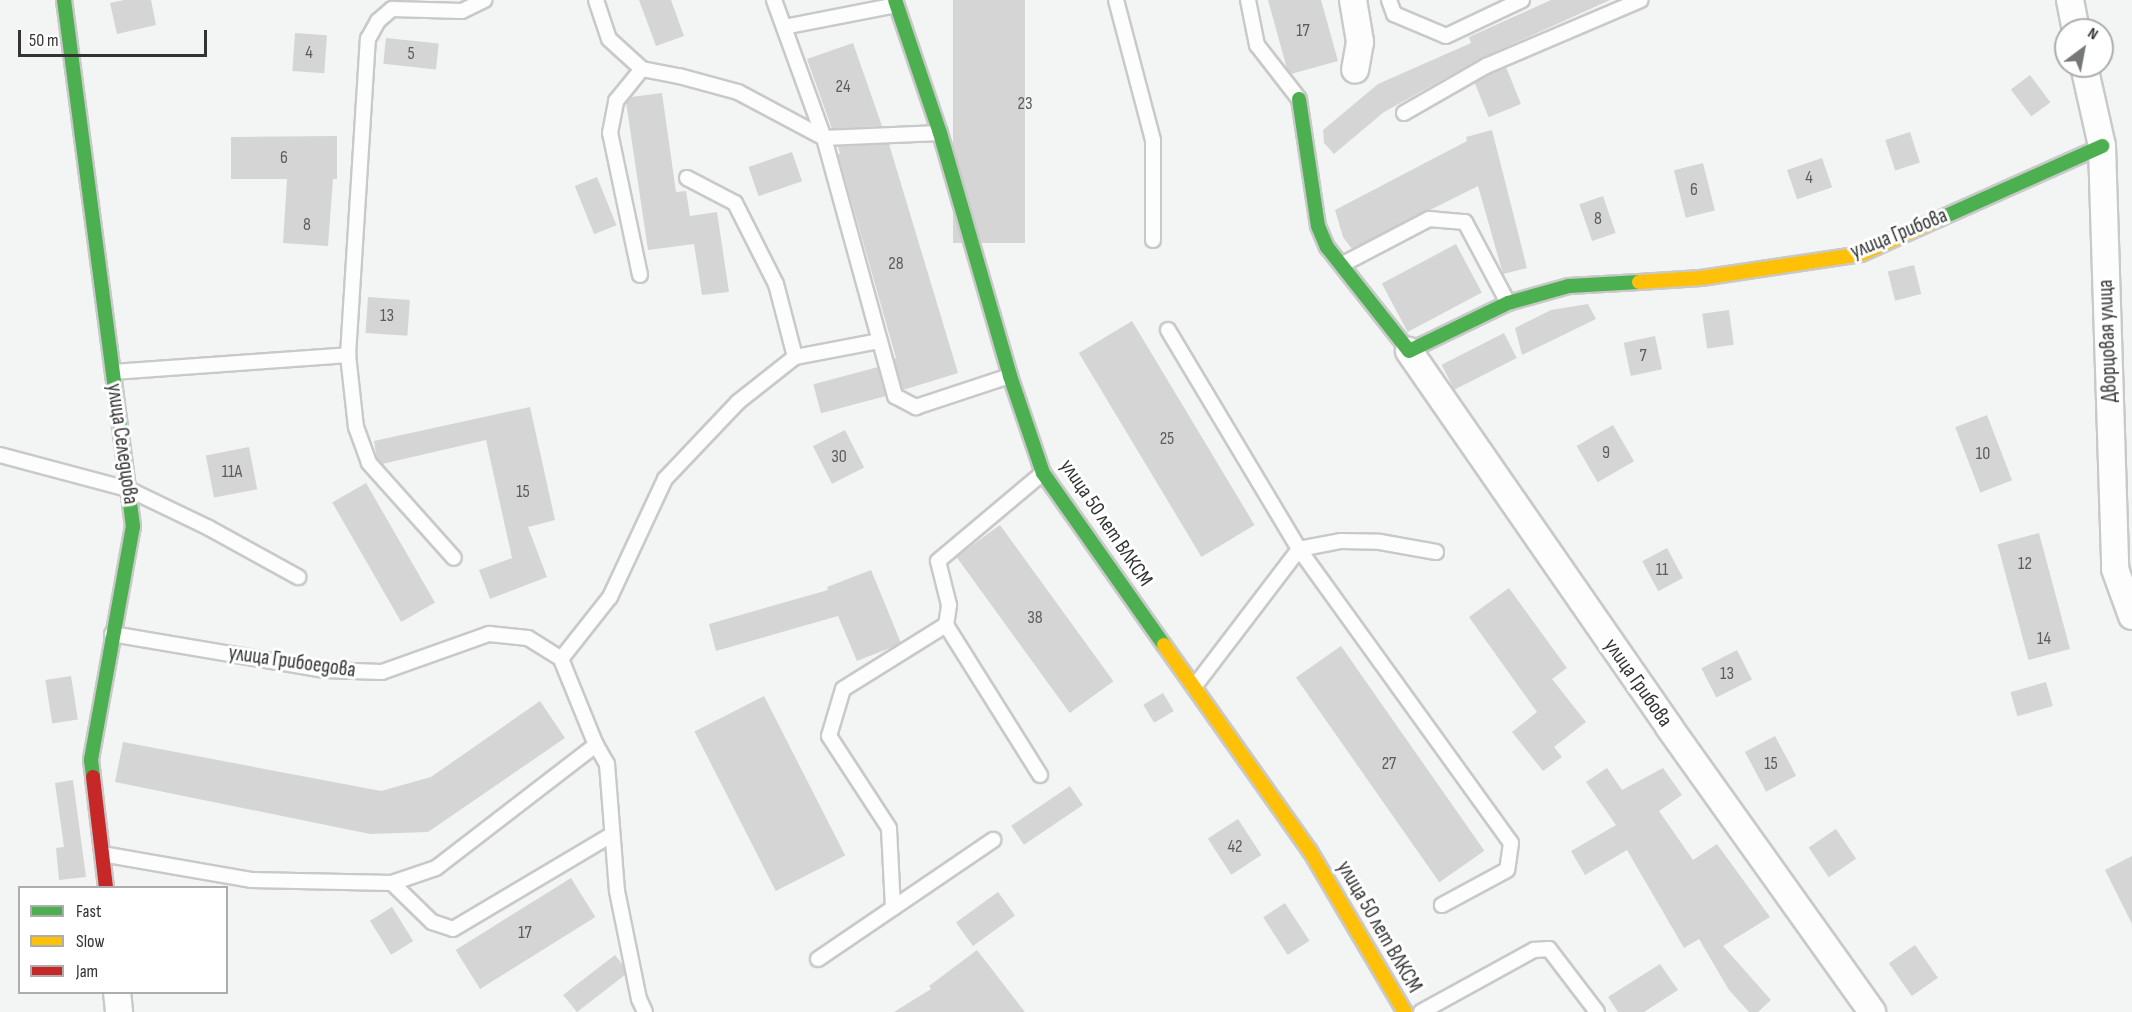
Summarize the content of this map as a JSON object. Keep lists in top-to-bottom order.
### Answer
{
  "streets": {
    "street": [
      "улица Грибова",
      "Дворцовая улица",
      "улица Селедцова",
      "улица 50 лет ВЛКСМ"
    ],
    "lane": ["улица Грибоедова"]
  },
  "crossings": [
    ["улица Грибова", "Дворцовая улица"],
    ["улица Селедцова", "улица Грибоедова"]
  ],
  "house_numbers": [
    "17",
    "4",
    "5",
    "24",
    "23",
    "6",
    "4",
    "6",
    "8",
    "8",
    "28",
    "13",
    "7",
    "25",
    "9",
    "10",
    "30",
    "11А",
    "15",
    "12",
    "11",
    "38",
    "14",
    "13",
    "27",
    "15",
    "42",
    "17"
  ],
  "legend": ["Fast", "Slow", "Jam"],
  "scale_bar": "50 m",
  "north": "top right"
}
